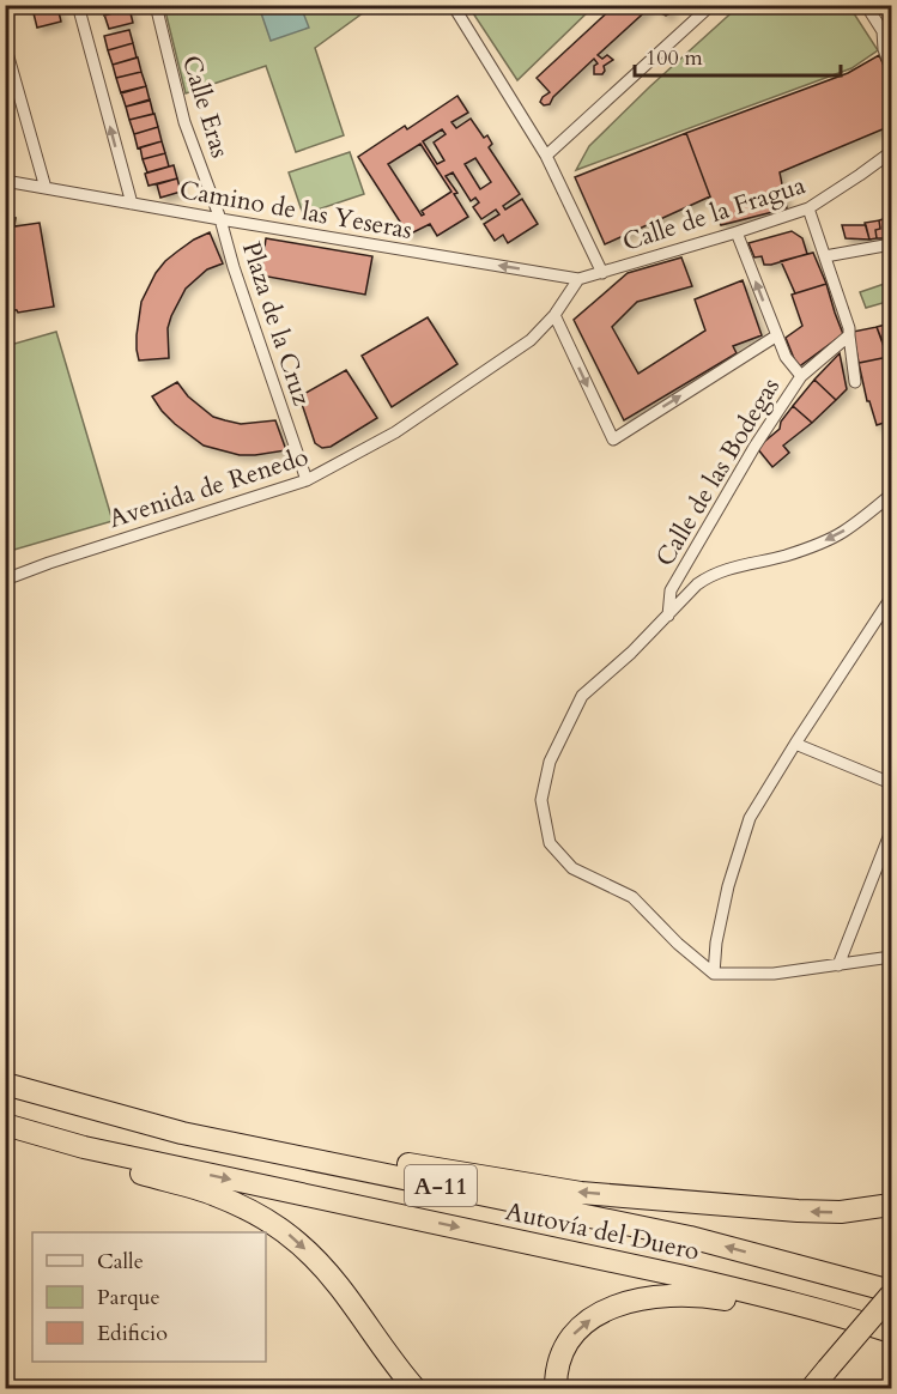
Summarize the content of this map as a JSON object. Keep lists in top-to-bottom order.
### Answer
{
  "streets": {
    "highway": ["A-11", "Autovía del Duero"],
    "street": [
      "Calle Eras",
      "Camino de las Yeseras",
      "Calle de la Fragua",
      "Plaza de la Cruz",
      "Calle de las Bodegas",
      "Avenida de Renedo"
    ]
  },
  "crossings": [
    ["Calle Eras", "Camino de las Yeseras"],
    ["Calle Eras", "Plaza de la Cruz"],
    ["Camino de las Yeseras", "Calle de la Fragua"],
    ["Camino de las Yeseras", "Plaza de la Cruz"],
    ["Camino de las Yeseras", "Avenida de Renedo"],
    ["Calle de la Fragua", "Avenida de Renedo"],
    ["Plaza de la Cruz", "Avenida de Renedo"]
  ],
  "one_way": ["Camino de las Yeseras"],
  "legend": ["Calle", "Parque", "Edificio"],
  "scale_bar": "100 m"
}
